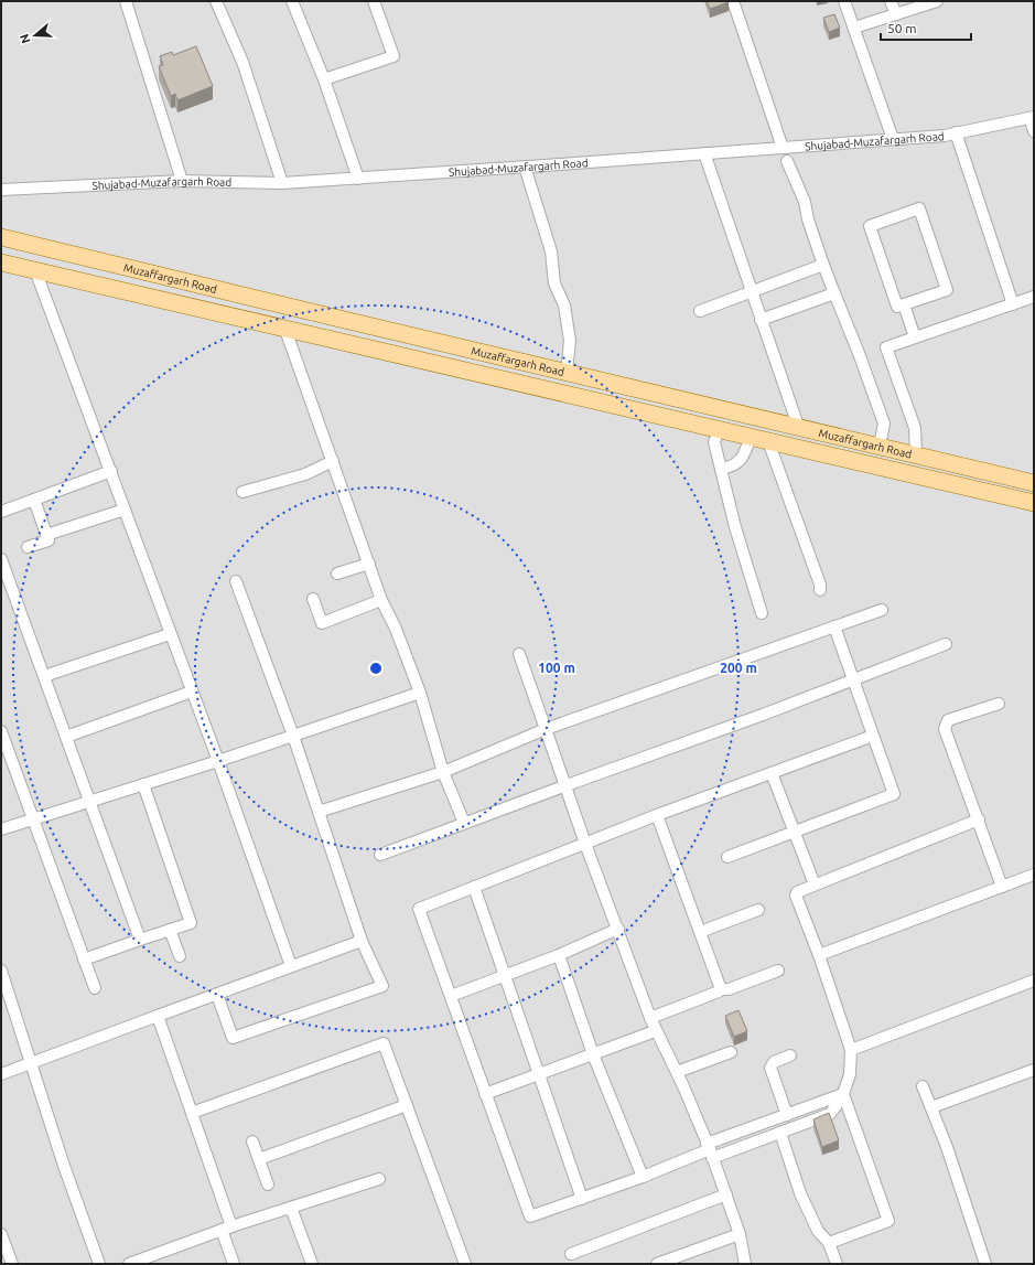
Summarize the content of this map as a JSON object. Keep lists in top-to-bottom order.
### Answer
{
  "streets": {
    "main road": ["Muzaffargarh Road"],
    "street": ["Shujabad-Muzafargarh Road"]
  },
  "scale_bar": "50 m",
  "north": "left",
  "rings": ["100 m", "200 m"]
}
